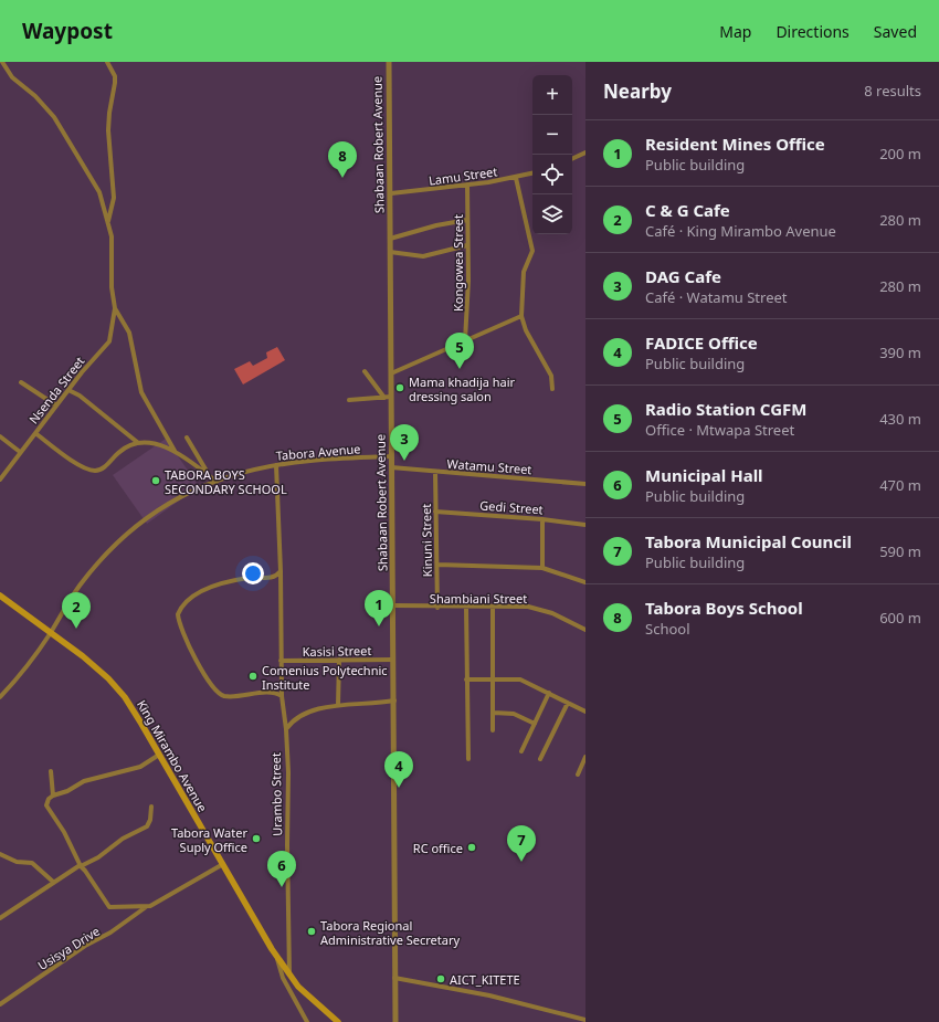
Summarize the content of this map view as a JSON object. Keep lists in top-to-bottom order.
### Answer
{
  "streets": {
    "main road": ["King Mirambo Avenue"],
    "street": [
      "Shabaan Robert Avenue",
      "Lamu Street",
      "Kongowea Street",
      "Nsenda Street",
      "Tabora Avenue",
      "Watamu Street",
      "Gedi Street",
      "Kinuni Street",
      "Shambiani Street",
      "Kasisi Street",
      "Urambo Street",
      "Usisya Drive"
    ]
  },
  "crossings": [
    ["Shabaan Robert Avenue", "Lamu Street"],
    ["Shabaan Robert Avenue", "Tabora Avenue"],
    ["Shabaan Robert Avenue", "Watamu Street"],
    ["Shabaan Robert Avenue", "Shambiani Street"],
    ["Shabaan Robert Avenue", "Kasisi Street"],
    ["Lamu Street", "Kongowea Street"],
    ["Tabora Avenue", "King Mirambo Avenue"],
    ["Watamu Street", "Kinuni Street"],
    ["Gedi Street", "Kinuni Street"],
    ["Kinuni Street", "Shambiani Street"],
    ["Kasisi Street", "Urambo Street"],
    ["King Mirambo Avenue", "Urambo Street"],
    ["King Mirambo Avenue", "Usisya Drive"]
  ],
  "places": [
    "Mama khadija hair dressing salon",
    "TABORA BOYS SECONDARY SCHOOL",
    "Comenius Polytechnic Institute",
    "Tabora Water Suply Office",
    "RC office",
    "Tabora Regional Administrative Secretary",
    "AICT_KITETE"
  ],
  "page": {
    "header": "Waypost",
    "nav": ["Map", "Directions", "Saved"],
    "heading": ["Nearby", "8 results"],
    "map_buttons": ["+", "−"],
    "list": [
      {
        "mark": "1",
        "name": "Resident Mines Office",
        "note": "Public building",
        "value": "200 m"
      },
      {
        "mark": "2",
        "name": "C & G Cafe",
        "note": "Café · King Mirambo Avenue",
        "value": "280 m"
      },
      {
        "mark": "3",
        "name": "DAG Cafe",
        "note": "Café · Watamu Street",
        "value": "280 m"
      },
      {
        "mark": "4",
        "name": "FADICE Office",
        "note": "Public building",
        "value": "390 m"
      },
      {
        "mark": "5",
        "name": "Radio Station CGFM",
        "note": "Office · Mtwapa Street",
        "value": "430 m"
      },
      {
        "mark": "6",
        "name": "Municipal Hall",
        "note": "Public building",
        "value": "470 m"
      },
      {
        "mark": "7",
        "name": "Tabora Municipal Council",
        "note": "Public building",
        "value": "590 m"
      },
      {
        "mark": "8",
        "name": "Tabora Boys School",
        "note": "School",
        "value": "600 m"
      }
    ],
    "pins": [
      "8",
      "5",
      "3",
      "1",
      "2",
      "4",
      "7",
      "6"
    ]
  }
}
